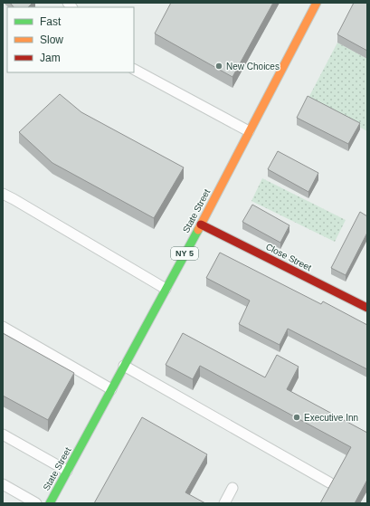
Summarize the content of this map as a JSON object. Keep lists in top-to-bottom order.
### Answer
{
  "streets": {
    "main road": ["State Street", "NY 5", "Close Street"]
  },
  "crossings": [
    ["State Street", "Close Street"]
  ],
  "places": ["New Choices", "Executive Inn"],
  "legend": ["Fast", "Slow", "Jam"]
}
